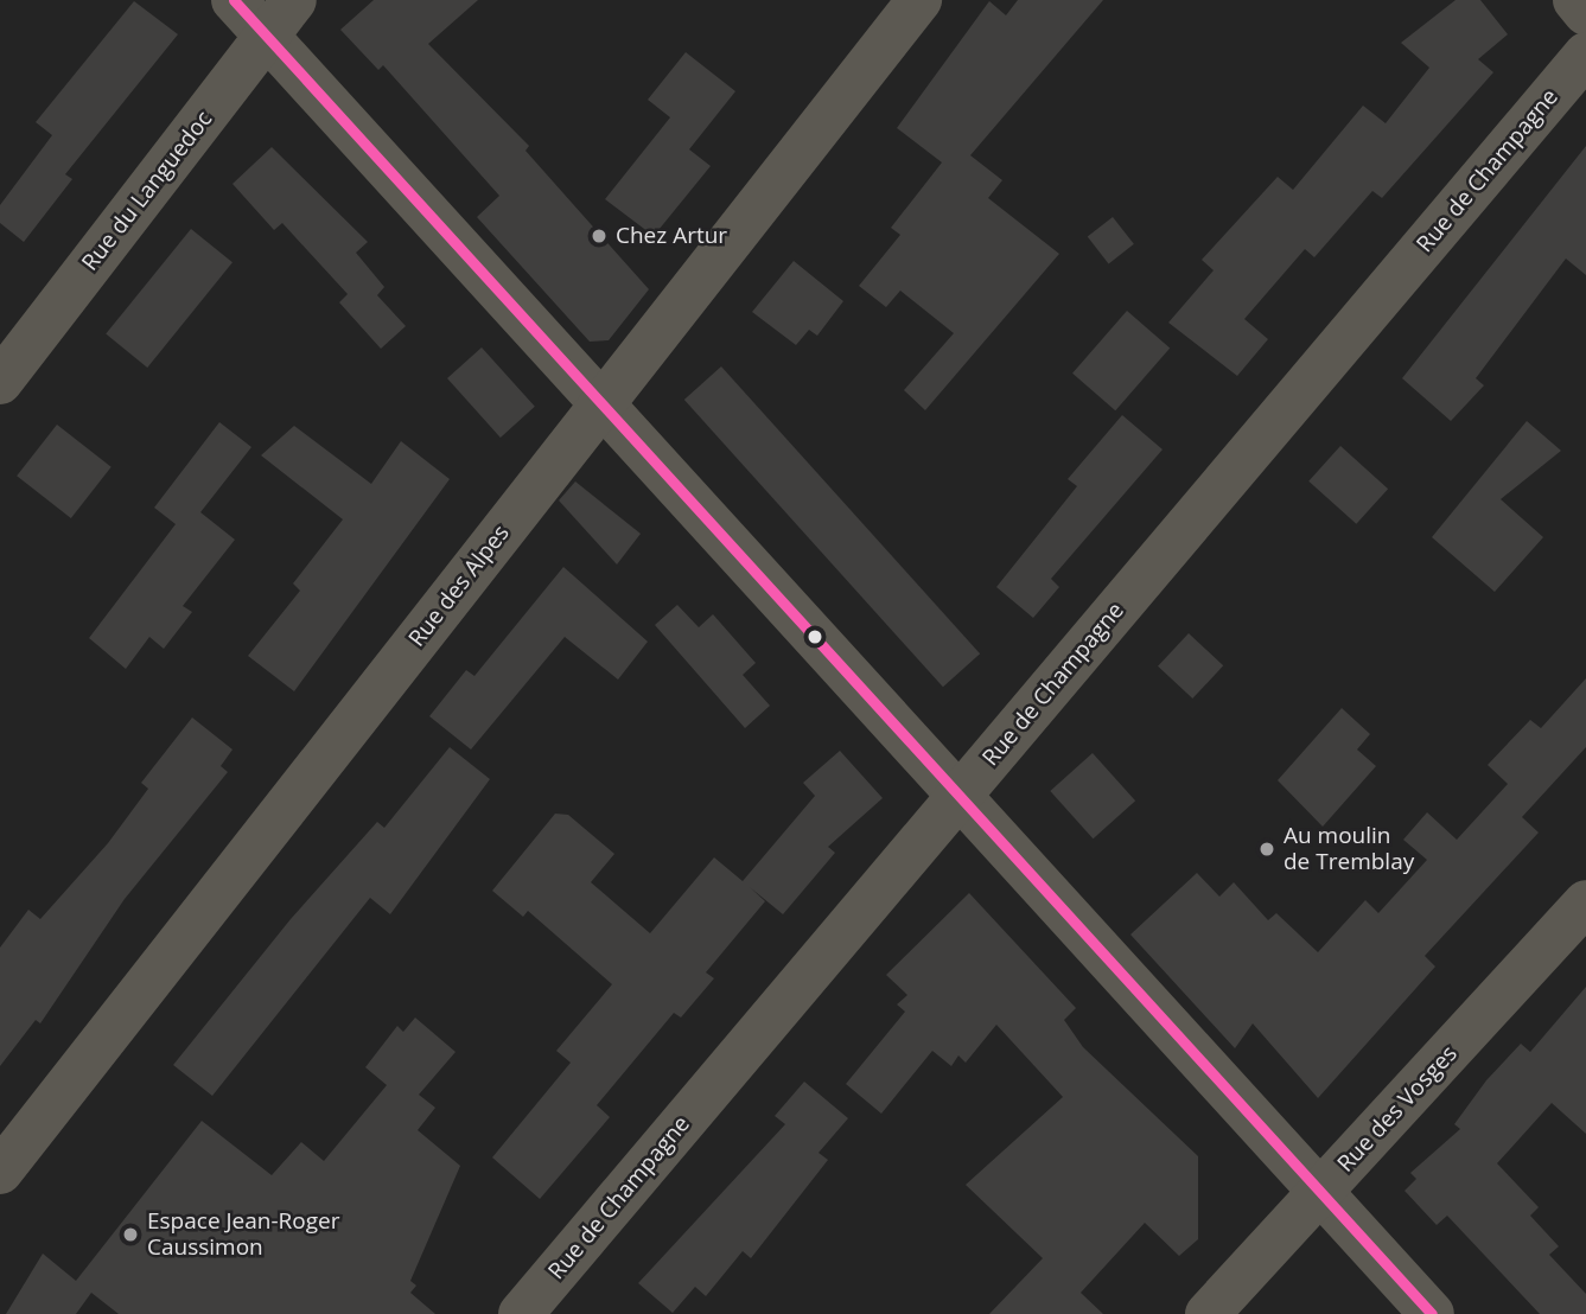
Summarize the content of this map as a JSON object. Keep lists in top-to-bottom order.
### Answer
{
  "streets": {
    "street": [
      "Rue de Champagne",
      "Rue du Languedoc",
      "Rue des Alpes",
      "Rue des Vosges"
    ]
  },
  "places": ["Chez Artur", "Au moulin de Tremblay", "Espace Jean-Roger Caussimon"]
}
